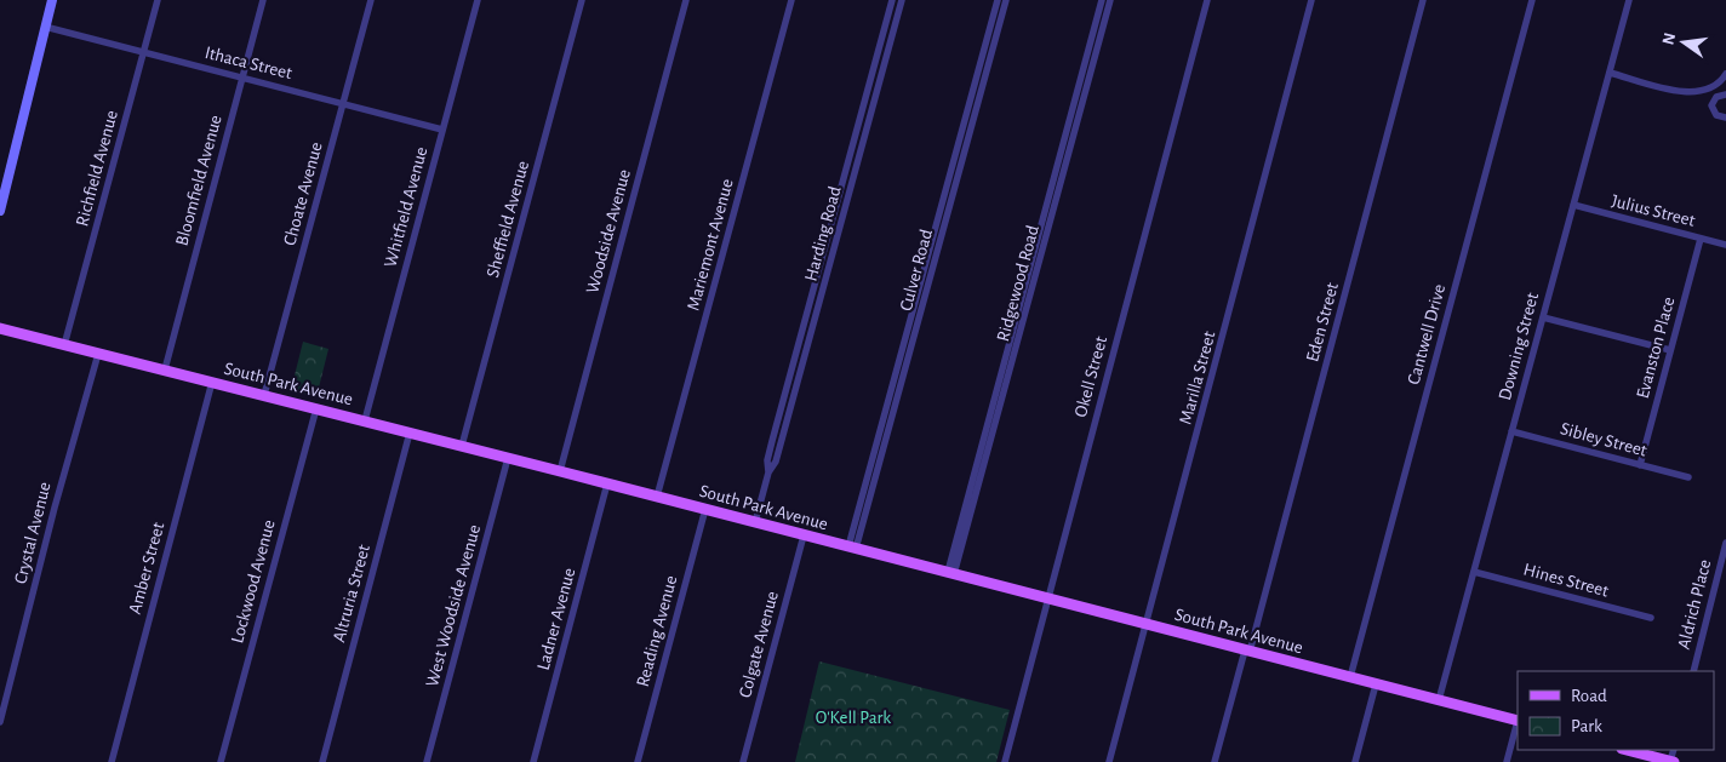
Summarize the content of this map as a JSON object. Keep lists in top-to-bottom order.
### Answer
{
  "streets": {
    "main road": ["South Park Avenue"],
    "street": [
      "Ithaca Street",
      "Richfield Avenue",
      "Bloomfield Avenue",
      "Choate Avenue",
      "Whitfield Avenue",
      "Julius Street",
      "Sheffield Avenue",
      "Woodside Avenue",
      "Harding Road",
      "Mariemont Avenue",
      "Culver Road",
      "Ridgewood Road",
      "Eden Street",
      "Cantwell Drive",
      "Downing Street",
      "Evanston Place",
      "Okell Street",
      "Marilla Street",
      "Sibley Street",
      "Crystal Avenue",
      "Amber Street",
      "Hines Street",
      "Lockwood Avenue",
      "Altruria Street",
      "Aldrich Place",
      "West Woodside Avenue",
      "Ladner Avenue",
      "Reading Avenue",
      "Colgate Avenue"
    ]
  },
  "crossings": [
    ["Ithaca Street", "Richfield Avenue"],
    ["Ithaca Street", "Bloomfield Avenue"],
    ["Ithaca Street", "Choate Avenue"],
    ["Ithaca Street", "Whitfield Avenue"],
    ["Richfield Avenue", "South Park Avenue"],
    ["Bloomfield Avenue", "South Park Avenue"],
    ["Choate Avenue", "South Park Avenue"],
    ["Whitfield Avenue", "South Park Avenue"],
    ["Julius Street", "Downing Street"],
    ["Julius Street", "Evanston Place"],
    ["Sheffield Avenue", "South Park Avenue"],
    ["Woodside Avenue", "South Park Avenue"],
    ["Harding Road", "South Park Avenue"],
    ["Mariemont Avenue", "South Park Avenue"],
    ["Culver Road", "South Park Avenue"],
    ["Ridgewood Road", "South Park Avenue"],
    ["Eden Street", "South Park Avenue"],
    ["Cantwell Drive", "South Park Avenue"],
    ["Downing Street", "South Park Avenue"],
    ["Downing Street", "Sibley Street"],
    ["Downing Street", "Hines Street"],
    ["Evanston Place", "Sibley Street"],
    ["Okell Street", "South Park Avenue"],
    ["Marilla Street", "South Park Avenue"],
    ["South Park Avenue", "Crystal Avenue"],
    ["South Park Avenue", "Amber Street"],
    ["South Park Avenue", "Lockwood Avenue"],
    ["South Park Avenue", "Altruria Street"],
    ["South Park Avenue", "West Woodside Avenue"],
    ["South Park Avenue", "Ladner Avenue"],
    ["South Park Avenue", "Reading Avenue"],
    ["South Park Avenue", "Colgate Avenue"]
  ],
  "parks": ["O'Kell Park"],
  "legend": ["Road", "Park"],
  "north": "left"
}
